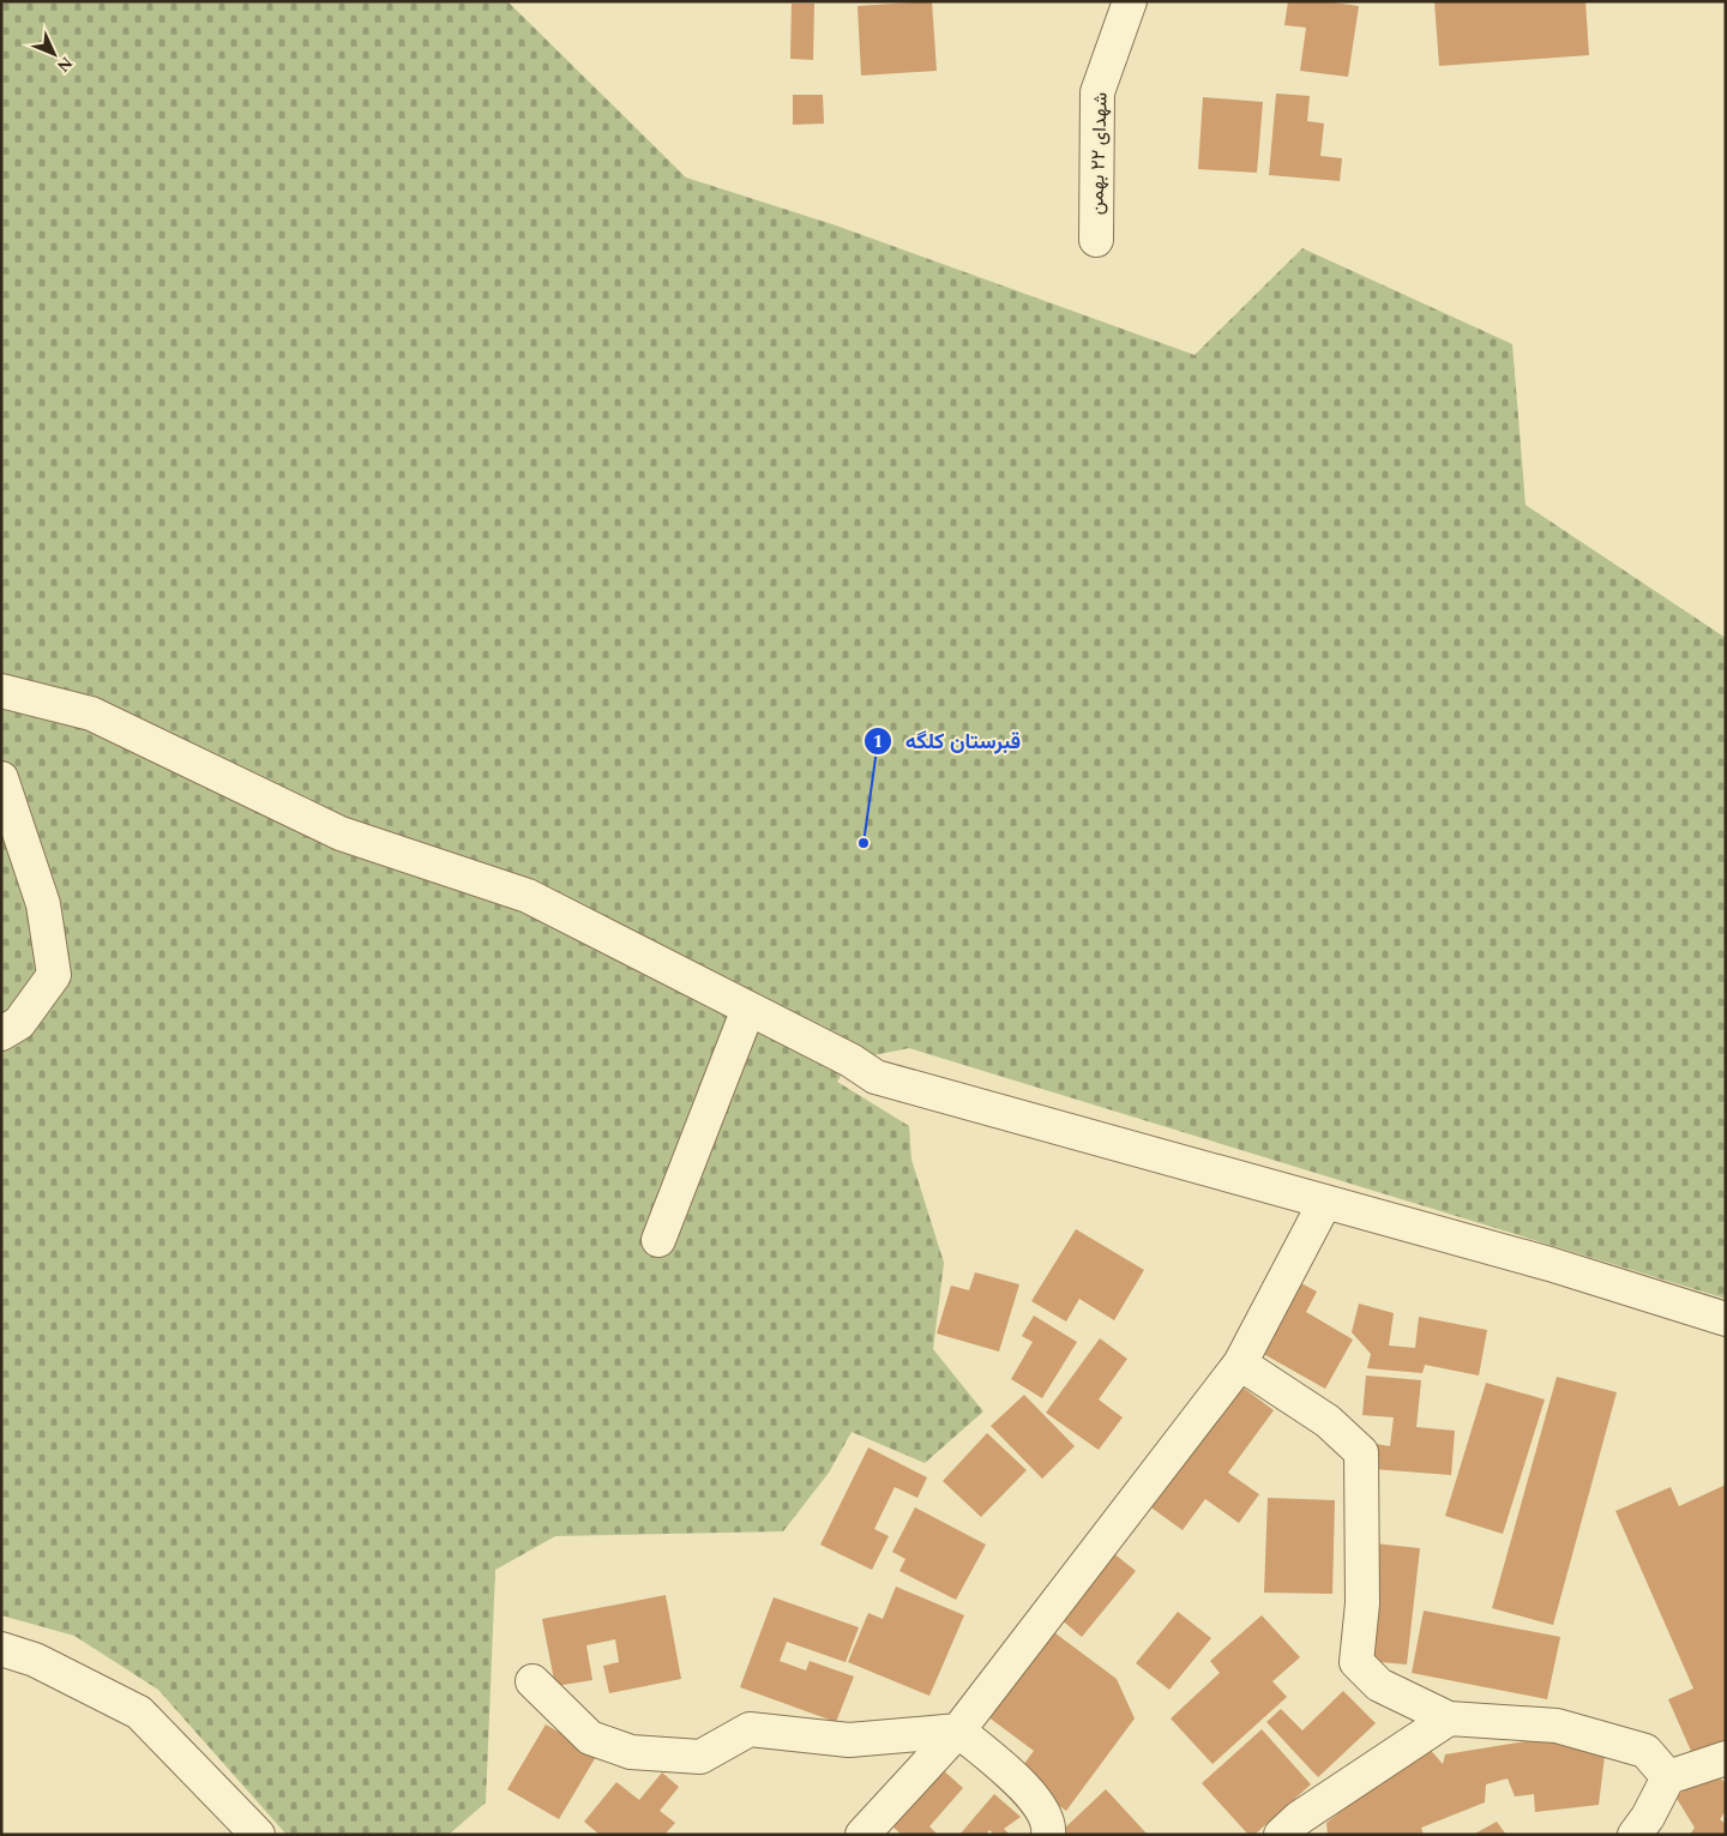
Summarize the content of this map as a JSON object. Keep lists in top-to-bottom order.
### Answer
{
  "streets": {
    "street": ["شهدای ۲۲ بهمن"]
  },
  "places": ["قبرستان کلگه"],
  "north": "bottom right"
}
